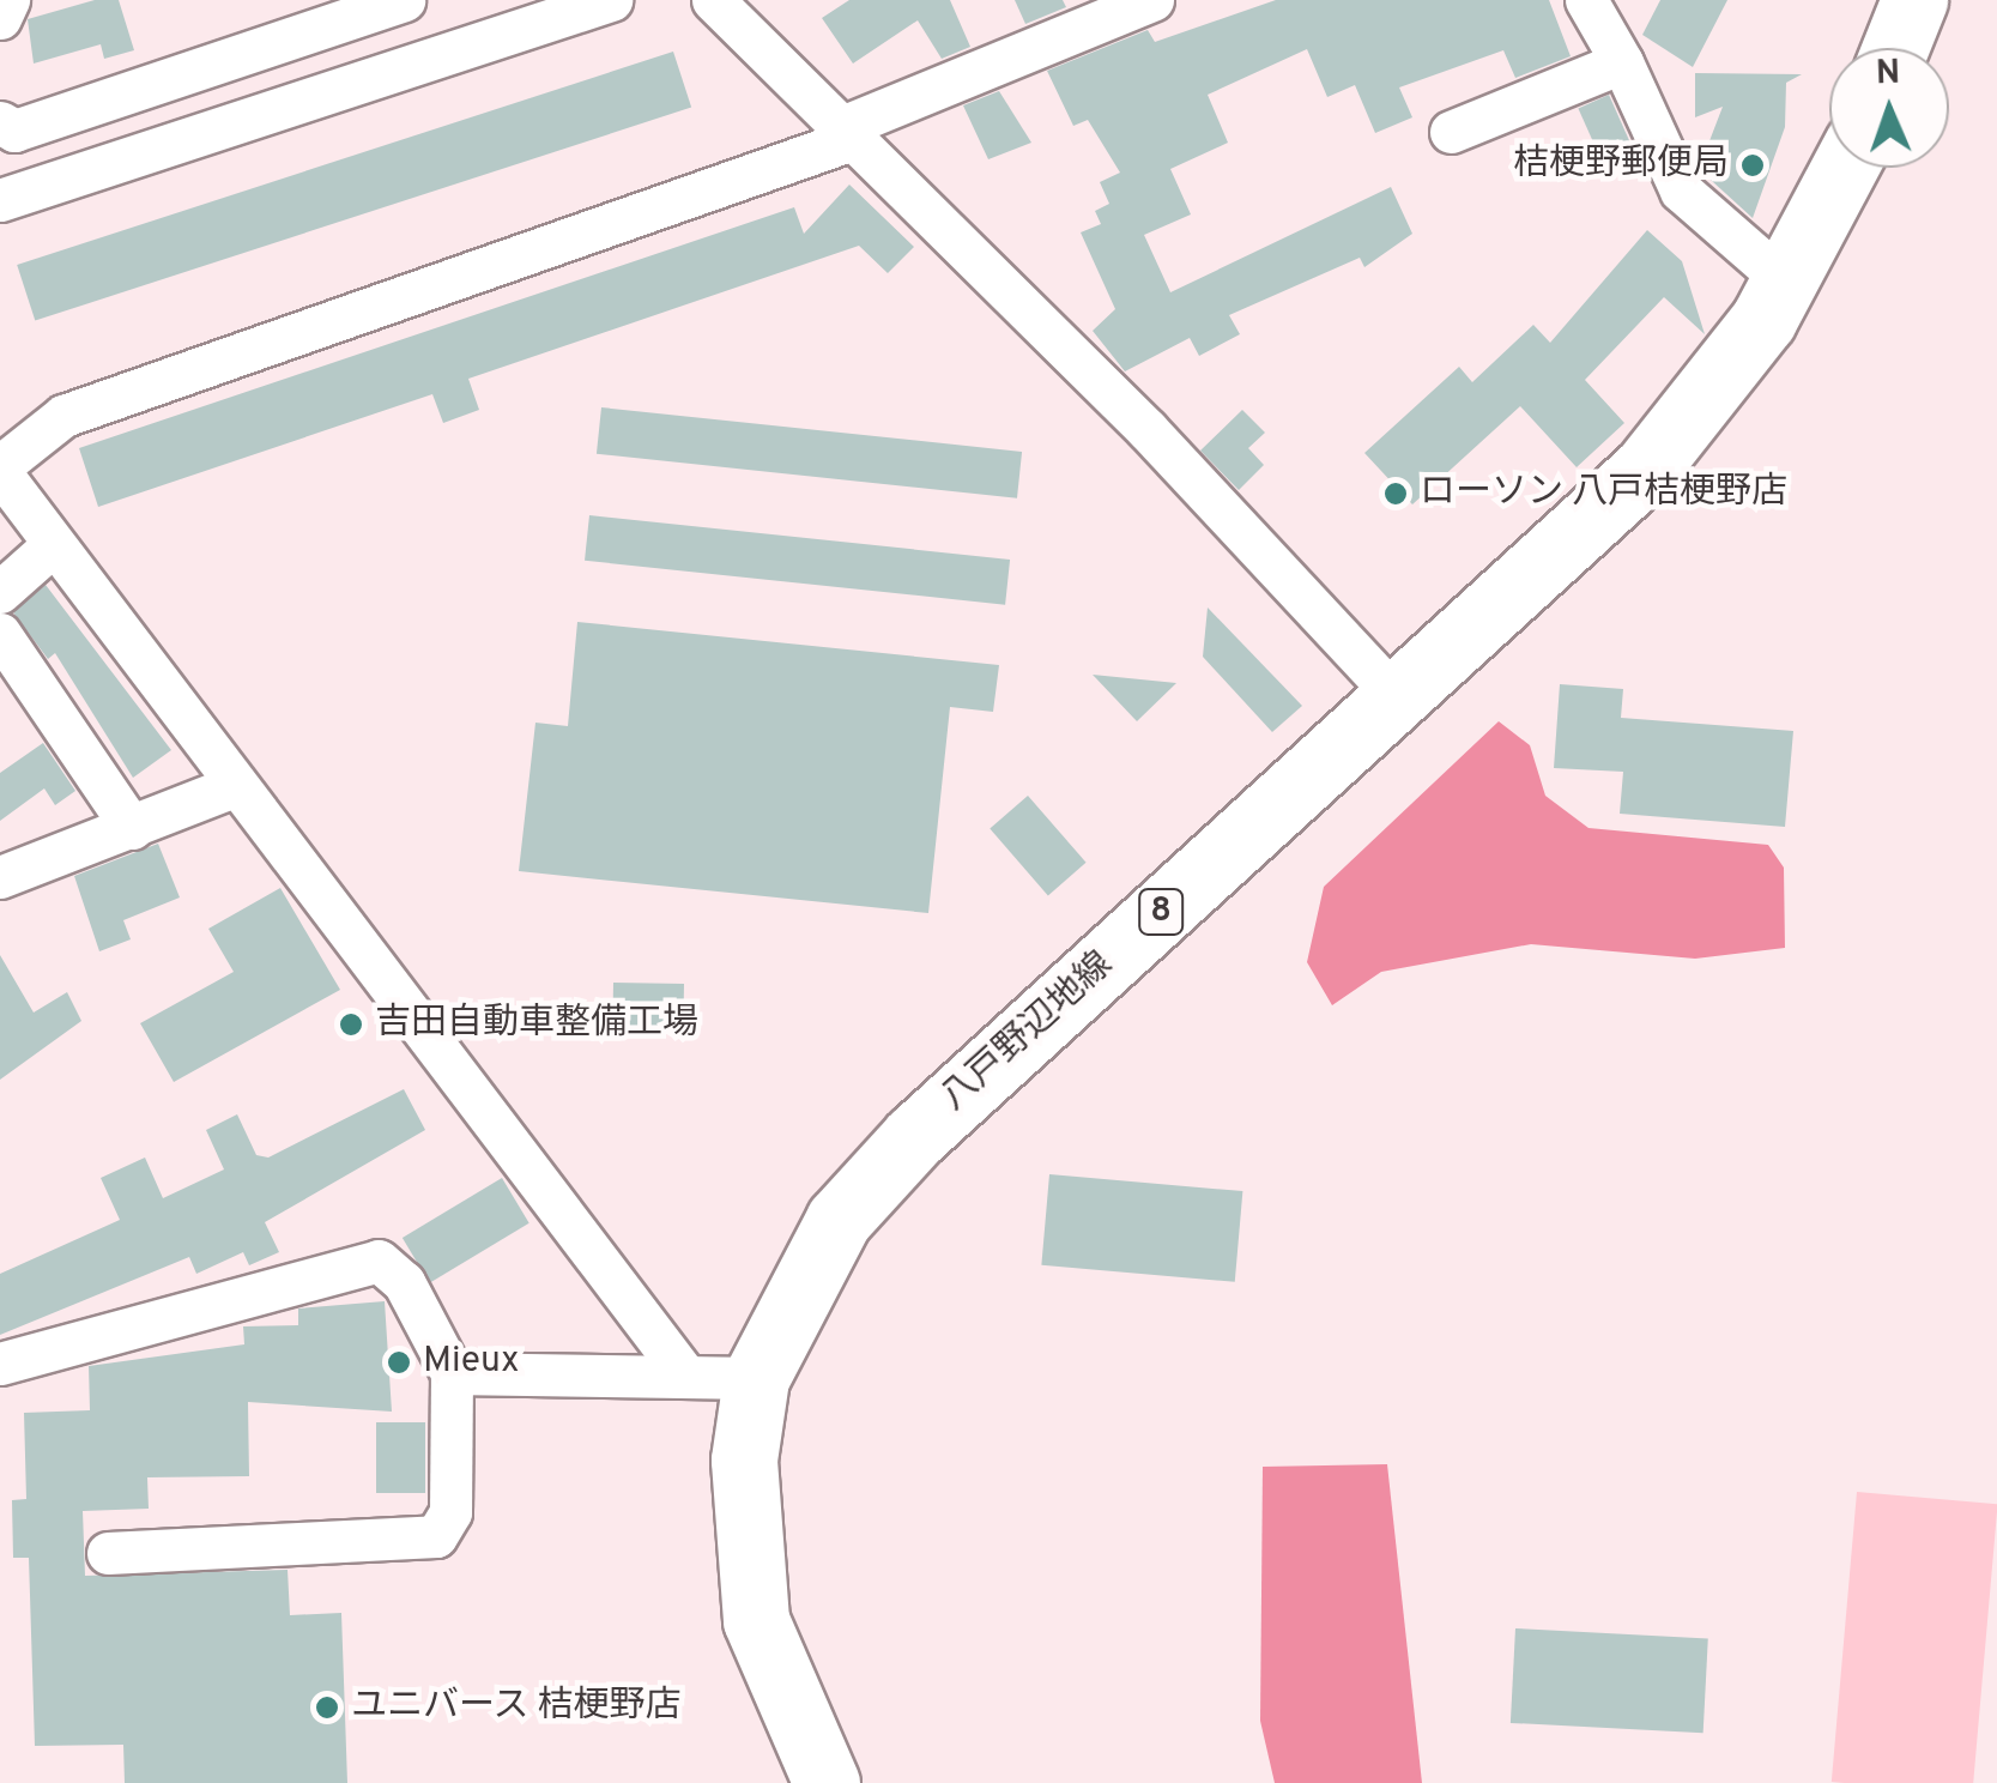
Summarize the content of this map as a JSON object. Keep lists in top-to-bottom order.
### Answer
{
  "streets": {
    "main road": ["8", "八戸野辺地線"]
  },
  "places": [
    "桔梗野郵便局",
    "ローソン 八戸桔梗野店",
    "吉田自動車整備工場",
    "Mieux",
    "ユニバース 桔梗野店"
  ],
  "north": "top"
}
